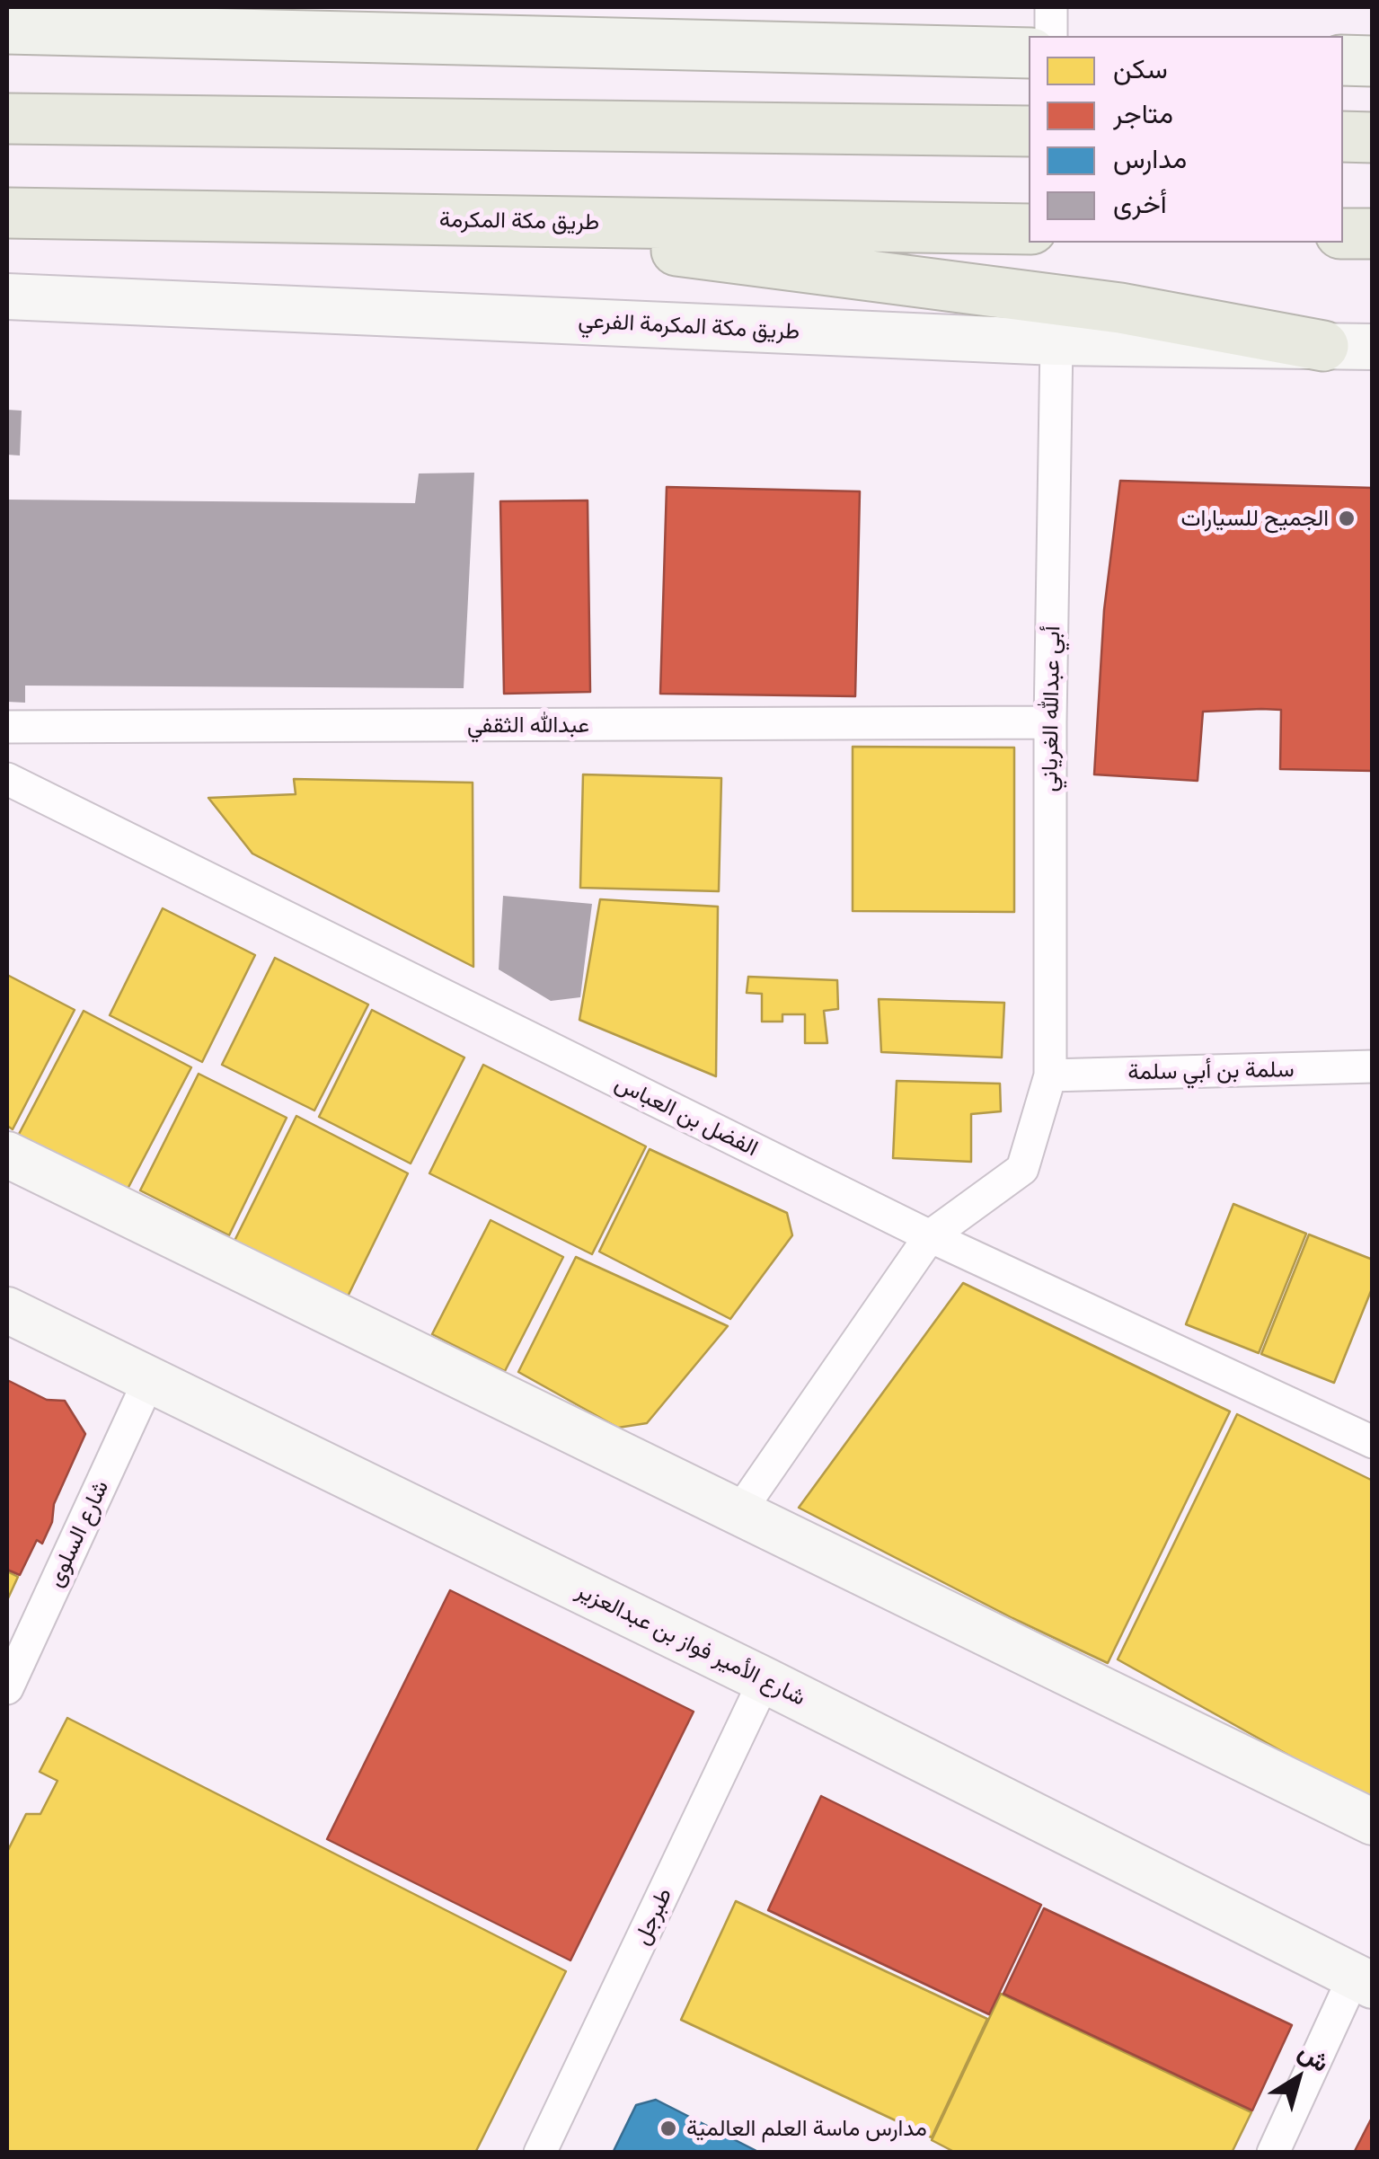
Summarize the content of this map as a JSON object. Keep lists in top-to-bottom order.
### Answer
{
  "streets": {
    "highway": ["طريق مكة المكرمة"],
    "main road": ["طريق مكة المكرمة الفرعي", "شارع الأمير فواز بن عبدالعزير"],
    "street": [
      "أبي عبدالله الغرياني",
      "عبدالله الثقفي",
      "سلمة بن أبي سلمة",
      "الفضل بن العباس",
      "شارع السلوى",
      "طبرجل"
    ]
  },
  "crossings": [
    ["طريق مكة المكرمة الفرعي", "أبي عبدالله الغرياني"],
    ["أبي عبدالله الغرياني", "عبدالله الثقفي"],
    ["أبي عبدالله الغرياني", "سلمة بن أبي سلمة"],
    ["أبي عبدالله الغرياني", "الفضل بن العباس"],
    ["شارع السلوى", "شارع الأمير فواز بن عبدالعزير"],
    ["شارع الأمير فواز بن عبدالعزير", "طبرجل"]
  ],
  "places": ["الجميح للسيارات", "مدارس ماسة العلم العالمية"],
  "legend": [
    "سكن",
    "متاجر",
    "مدارس",
    "أخرى"
  ],
  "north": "top right"
}
